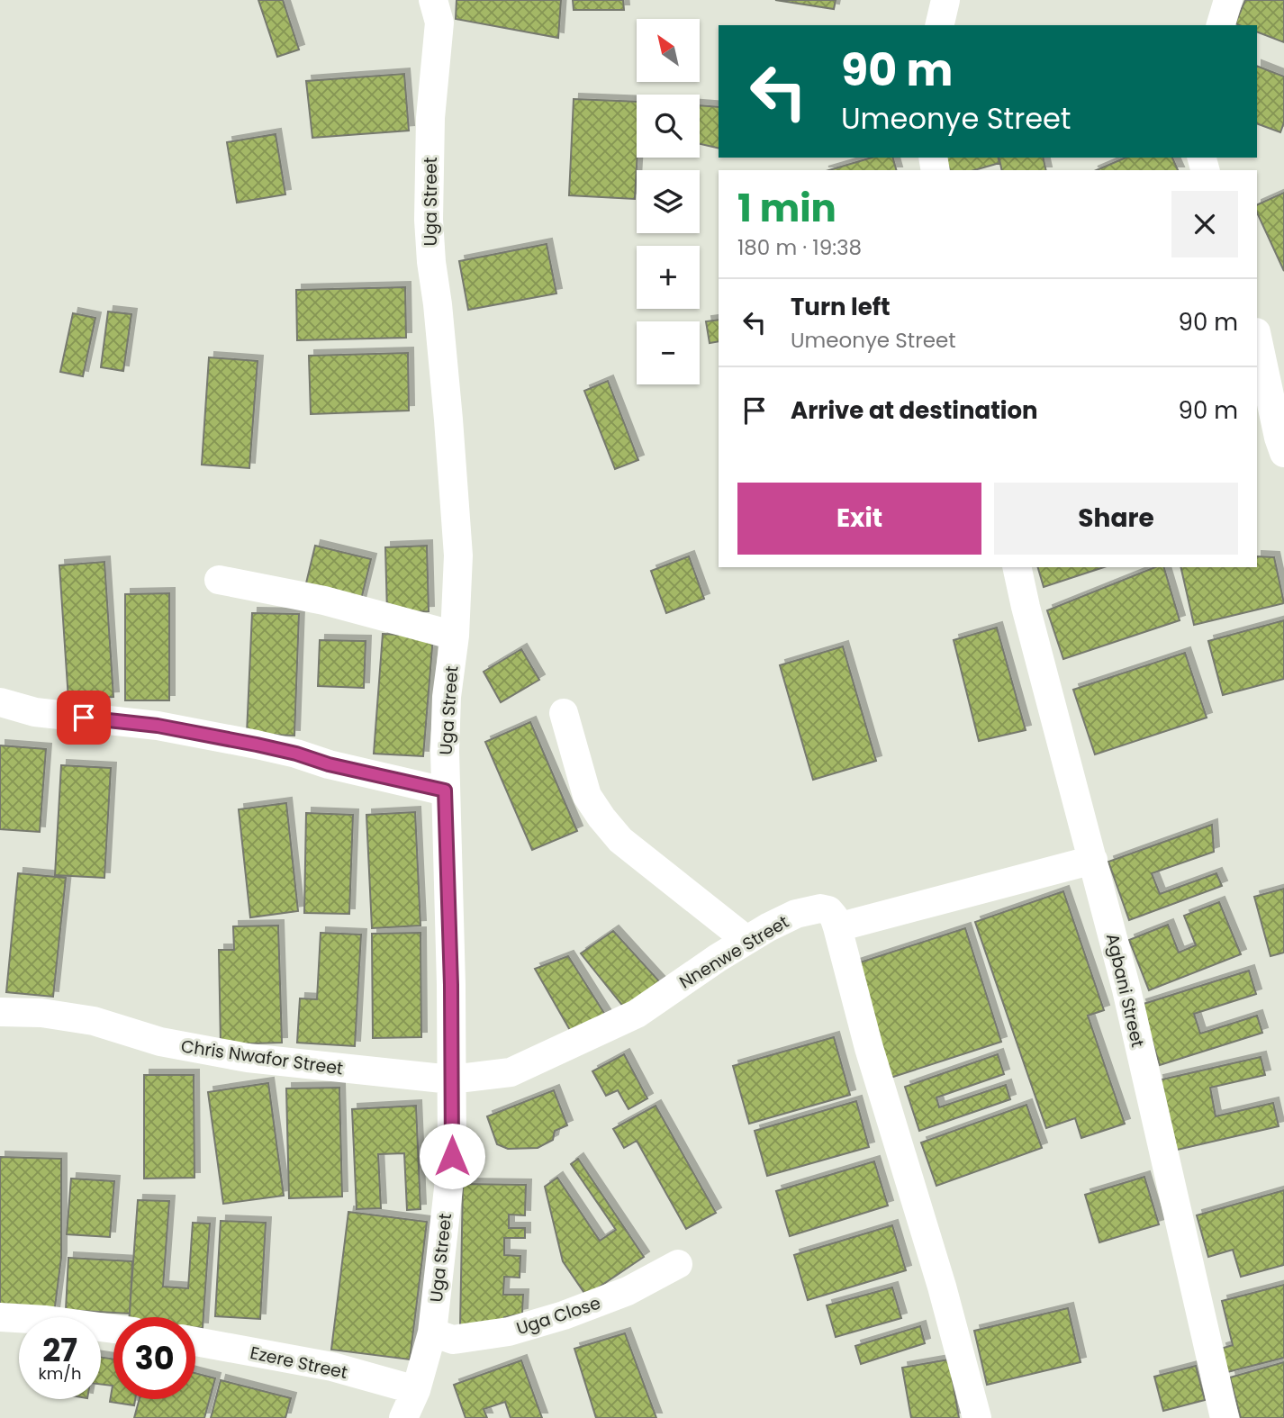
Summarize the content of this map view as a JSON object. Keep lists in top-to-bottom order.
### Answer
{
  "streets": {
    "street": [
      "Uga Street",
      "Nnenwe Street",
      "Agbani Street",
      "Chris Nwafor Street",
      "Uga Close",
      "Ezere Street"
    ]
  },
  "crossings": [
    ["Uga Street", "Nnenwe Street"],
    ["Uga Street", "Chris Nwafor Street"],
    ["Uga Street", "Uga Close"],
    ["Uga Street", "Ezere Street"],
    ["Nnenwe Street", "Chris Nwafor Street"]
  ],
  "north": "top left",
  "page": {
    "map_buttons": ["+", "−"],
    "turn": ["90 m", "Umeonye Street"],
    "heading": ["1 min", "180 m · 19:38"],
    "list": [
      {
        "name": "Turn left",
        "note": "Umeonye Street",
        "value": "90 m"
      },
      {
        "name": "Arrive at destination",
        "value": "90 m"
      }
    ],
    "buttons": ["Exit", "Share"],
    "speed": "27 km/h",
    "limit": "30"
  }
}
